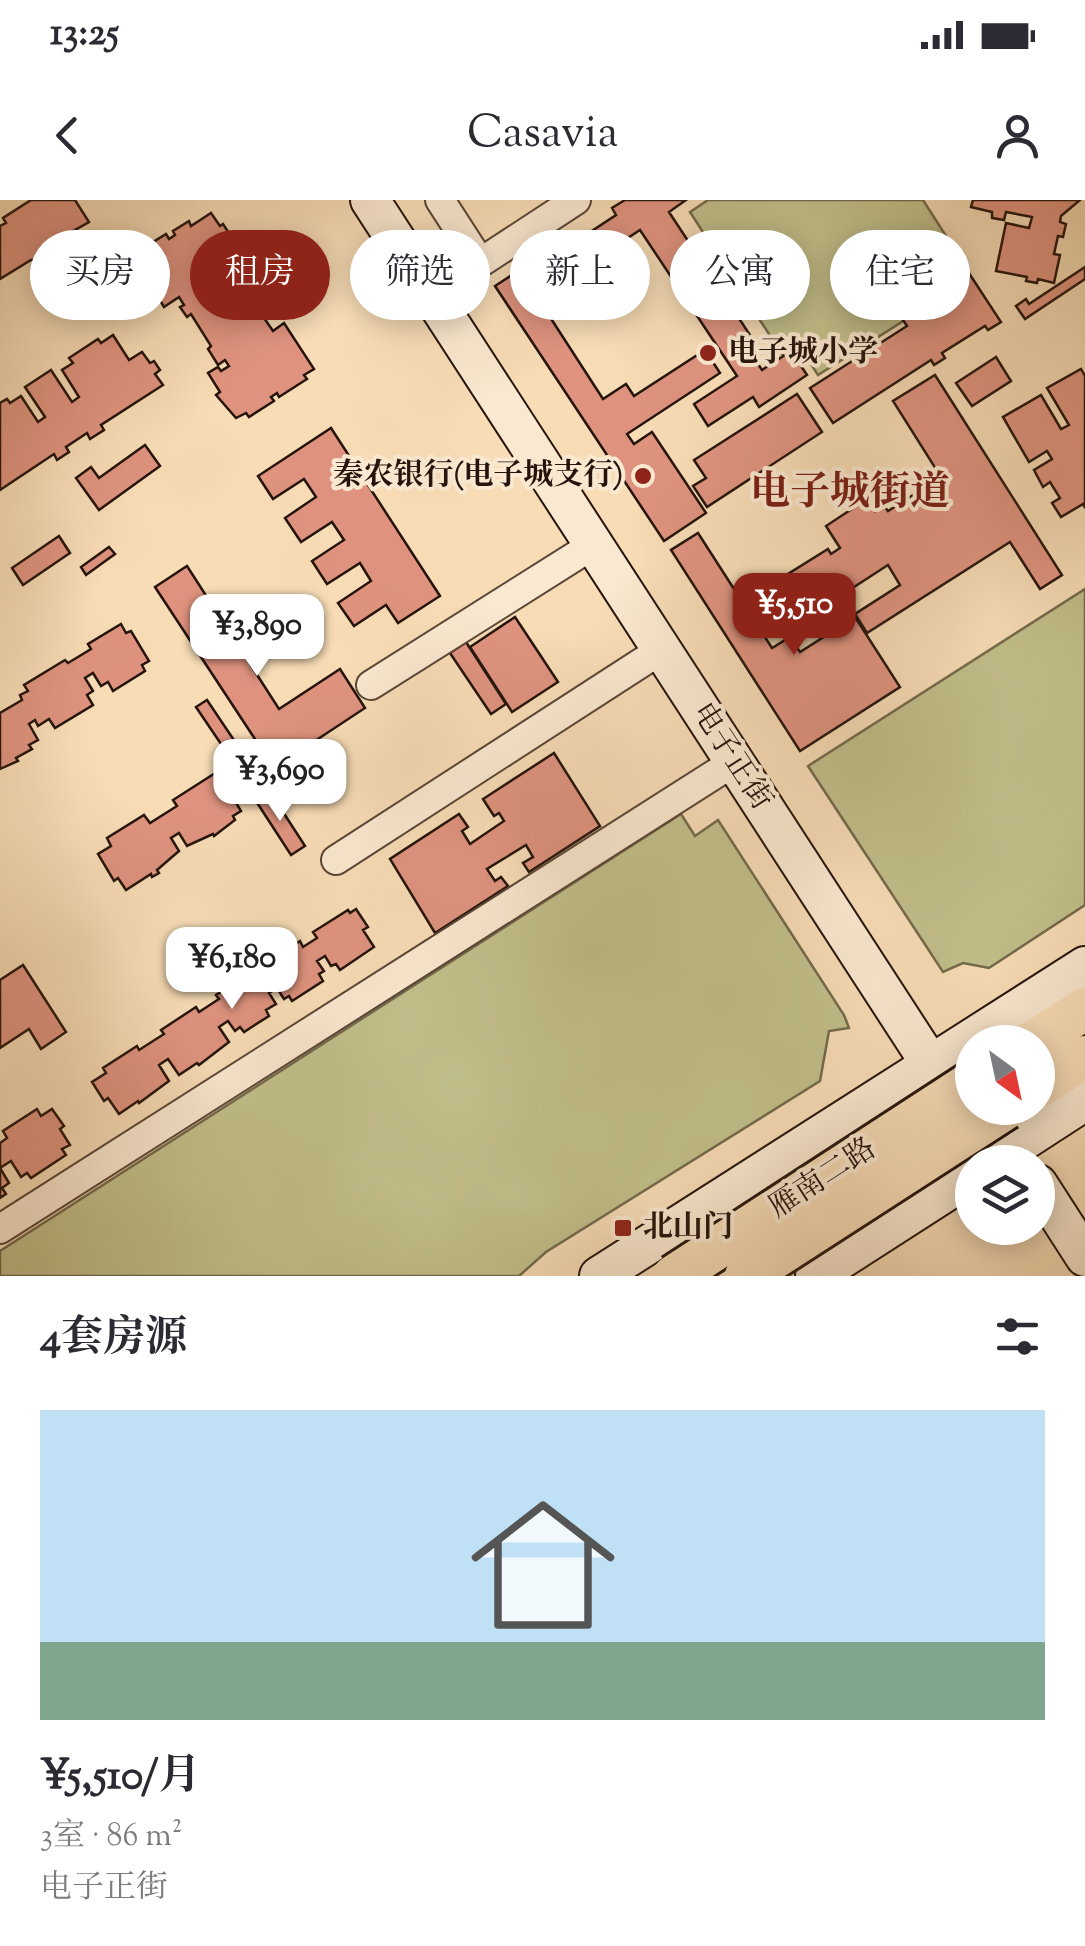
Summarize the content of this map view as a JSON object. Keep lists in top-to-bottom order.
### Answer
{
  "streets": {
    "main road": ["电子正街", "雁南二路"]
  },
  "districts": ["电子城街道"],
  "places": {
    "other": ["电子城小学", "秦农银行(电子城支行)"],
    "transit": ["北山门"]
  },
  "north": "bottom right",
  "page": {
    "status": "13:25",
    "header": "Casavia",
    "chip": [
      "买房",
      "租房",
      "筛选",
      "新上",
      "公寓",
      "住宅"
    ],
    "price": [
      "¥5,510",
      "¥3,890",
      "¥3,690",
      "¥6,180"
    ],
    "heading": "4套房源",
    "list": [
      {
        "name": "¥5,510/月",
        "note": "3室 · 86 m² · 电子正街"
      }
    ]
  }
}
